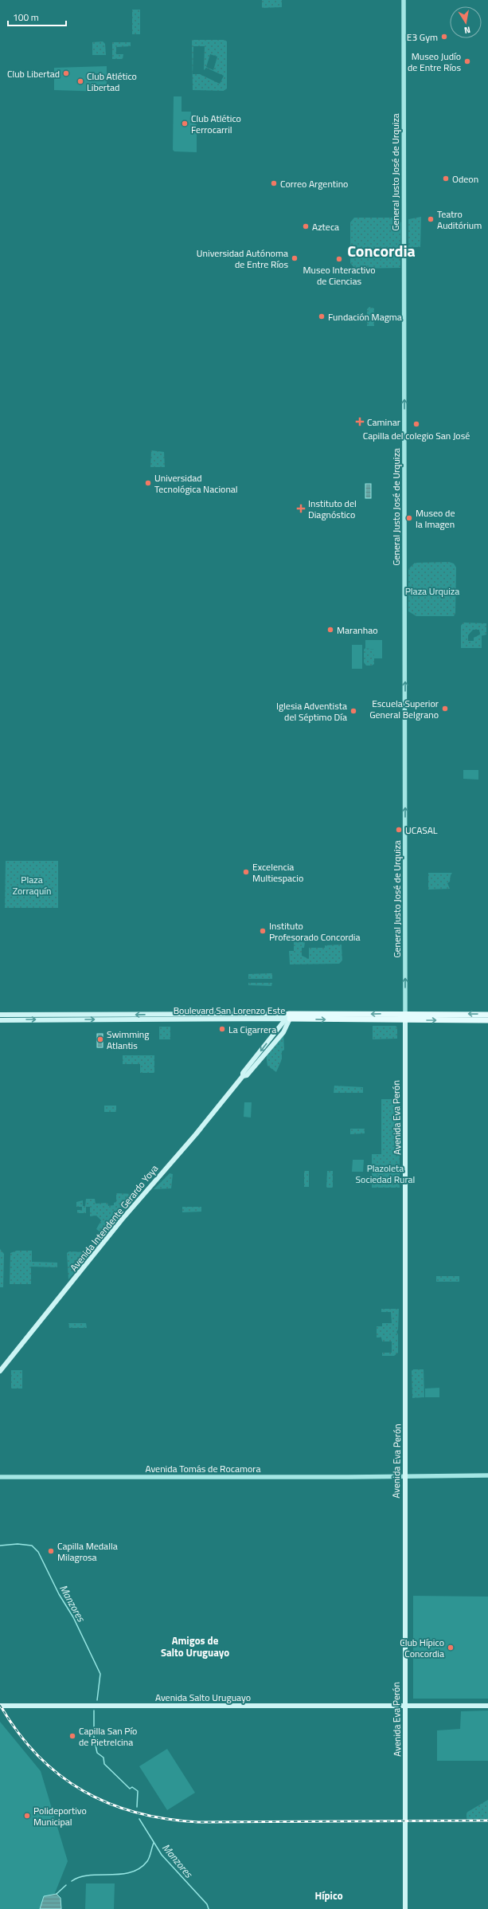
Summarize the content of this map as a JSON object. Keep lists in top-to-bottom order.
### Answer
{
  "streets": {
    "main road": [
      "Boulevard San Lorenzo Este",
      "Avenida Eva Perón",
      "Avenida Intendente Gerardo Yoya",
      "Avenida Salto Uruguayo"
    ],
    "street": ["General Justo José de Urquiza", "Avenida Tomás de Rocamora"]
  },
  "crossings": [
    ["General Justo José de Urquiza", "Boulevard San Lorenzo Este"],
    ["General Justo José de Urquiza", "Avenida Eva Perón"],
    ["Boulevard San Lorenzo Este", "Avenida Eva Perón"],
    ["Boulevard San Lorenzo Este", "Avenida Intendente Gerardo Yoya"],
    ["Avenida Eva Perón", "Avenida Tomás de Rocamora"],
    ["Avenida Eva Perón", "Avenida Salto Uruguayo"]
  ],
  "one_way": ["General Justo José de Urquiza"],
  "districts": ["Concordia", "Amigos de Salto Uruguayo", "Hípico"],
  "water": ["Manzores"],
  "parks": ["Plaza Urquiza", "Plaza Zorraquín", "Plazoleta Sociedad Rural"],
  "places": {
    "other": [
      "E3 Gym",
      "Museo Judío de Entre Ríos",
      "Club Libertad",
      "Club Atlético Libertad",
      "Club Atlético Ferrocarril",
      "Odeon",
      "Correo Argentino",
      "Teatro Auditórium",
      "Azteca",
      "Universidad Autónoma de Entre Ríos",
      "Museo Interactivo de Ciencias",
      "Fundación Magma",
      "Capilla del colegio San José",
      "Universidad Tecnológica Nacional",
      "Museo de la Imagen",
      "Maranhao",
      "Escuela Superior General Belgrano",
      "Iglesia Adventista del Séptimo Día",
      "UCASAL",
      "Excelencia Multiespacio",
      "Instituto Profesorado Concordia",
      "La Cigarrera",
      "Swimming Atlantis",
      "Capilla Medalla Milagrosa",
      "Club Hípico Concordia",
      "Capilla San Pío de Pietrelcina",
      "Polideportivo Municipal"
    ],
    "health": ["Caminar", "Instituto del Diagnóstico"]
  },
  "scale_bar": "100 m",
  "north": "bottom"
}
